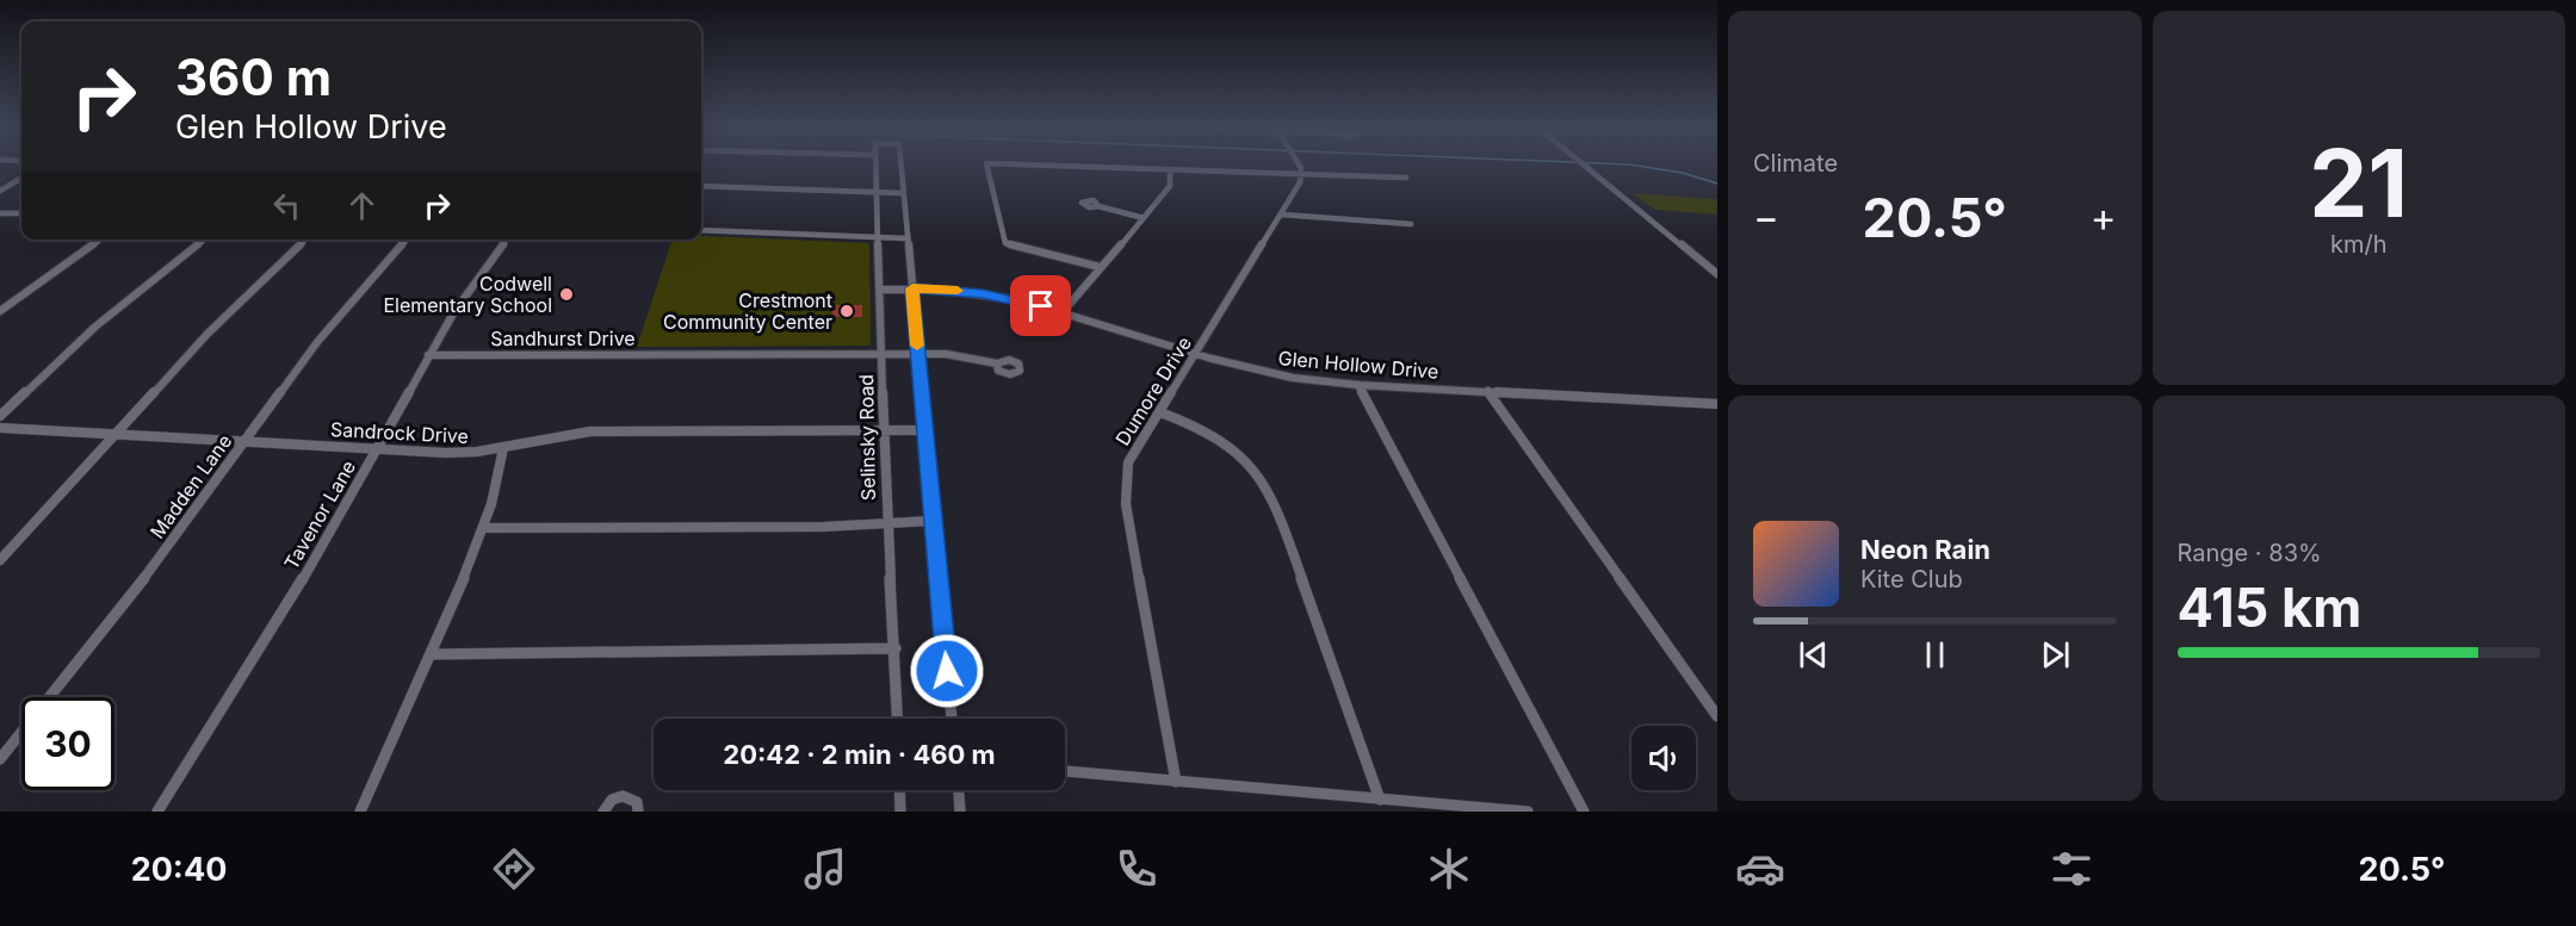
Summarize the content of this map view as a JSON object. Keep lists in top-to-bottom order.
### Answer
{
  "streets": {
    "street": [
      "Sandhurst Drive",
      "Glen Hollow Drive",
      "Dumore Drive",
      "Sandrock Drive",
      "Selinsky Road",
      "Madden Lane",
      "Tavenor Lane"
    ]
  },
  "crossings": [
    ["Sandhurst Drive", "Selinsky Road"],
    ["Sandhurst Drive", "Tavenor Lane"],
    ["Glen Hollow Drive", "Dumore Drive"],
    ["Glen Hollow Drive", "Selinsky Road"],
    ["Sandrock Drive", "Selinsky Road"],
    ["Sandrock Drive", "Madden Lane"],
    ["Sandrock Drive", "Tavenor Lane"]
  ],
  "places": ["Codwell Elementary School", "Crestmont Community Center"],
  "page": {
    "tile": [
      "Climate",
      ["21", "km/h"],
      ["Range · 83%", "415 km"]
    ],
    "turn": ["360 m", "Glen Hollow Drive"],
    "heat": ["−", "20.5°", "+"],
    "song": ["Neon Rain", "Kite Club"],
    "limit": "30",
    "trip": "20:42 · 2 min · 460 m",
    "tabs": ["20:40", "20.5°"]
  }
}
